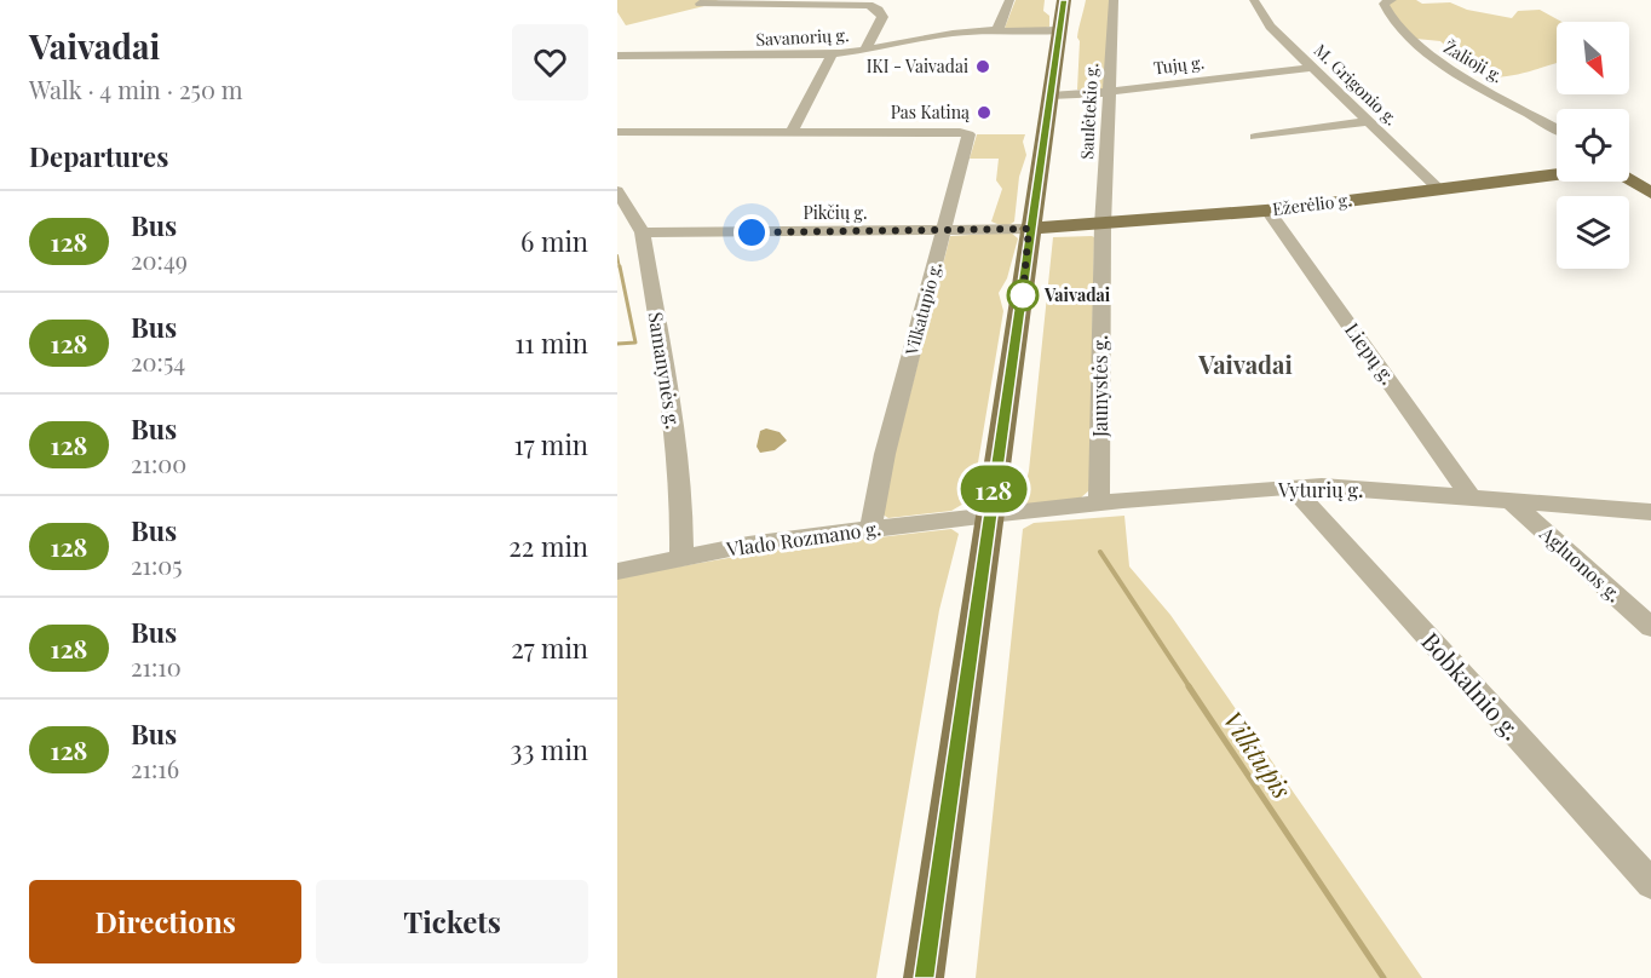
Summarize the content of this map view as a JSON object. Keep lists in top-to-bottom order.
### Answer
{
  "streets": {
    "main road": ["Ežerėlio g."],
    "street": [
      "Savanorių g.",
      "Žalioji g.",
      "Tujų g.",
      "M. Grigonio g.",
      "Saulėtekio g.",
      "Pikčių g.",
      "Vilkatupio g.",
      "Liepų g.",
      "Samanynės g.",
      "Jaunystės g.",
      "Vyturių g.",
      "Vlado Rozmano g.",
      "Agluonos g.",
      "Bobkalnio g."
    ]
  },
  "crossings": [
    ["Tujų g.", "M. Grigonio g."],
    ["Tujų g.", "Saulėtekio g."],
    ["M. Grigonio g.", "Ežerėlio g."],
    ["Saulėtekio g.", "Ežerėlio g."],
    ["Saulėtekio g.", "Jaunystės g."],
    ["Ežerėlio g.", "Pikčių g."],
    ["Ežerėlio g.", "Liepų g."],
    ["Ežerėlio g.", "Jaunystės g."],
    ["Pikčių g.", "Vilkatupio g."],
    ["Pikčių g.", "Samanynės g."],
    ["Vilkatupio g.", "Vlado Rozmano g."],
    ["Liepų g.", "Vyturių g."],
    ["Samanynės g.", "Vlado Rozmano g."],
    ["Jaunystės g.", "Vyturių g."],
    ["Vyturių g.", "Vlado Rozmano g."],
    ["Vyturių g.", "Agluonos g."],
    ["Vyturių g.", "Bobkalnio g."]
  ],
  "districts": ["Vaivadai"],
  "water": ["Vilktupis"],
  "places": ["IKI - Vaivadai", "Pas Katiną", "Vaivadai"],
  "lines": ["bus line 128"],
  "north": "bottom right",
  "page": {
    "heading": [
      ["Vaivadai", "Walk · 4 min · 250 m"],
      "Departures"
    ],
    "on_map": "128",
    "list": [
      {
        "mark": "128",
        "name": "Bus",
        "note": "20:49",
        "value": "6 min"
      },
      {
        "mark": "128",
        "name": "Bus",
        "note": "20:54",
        "value": "11 min"
      },
      {
        "mark": "128",
        "name": "Bus",
        "note": "21:00",
        "value": "17 min"
      },
      {
        "mark": "128",
        "name": "Bus",
        "note": "21:05",
        "value": "22 min"
      },
      {
        "mark": "128",
        "name": "Bus",
        "note": "21:10",
        "value": "27 min"
      },
      {
        "mark": "128",
        "name": "Bus",
        "note": "21:16",
        "value": "33 min"
      }
    ],
    "buttons": ["Directions", "Tickets"]
  }
}
